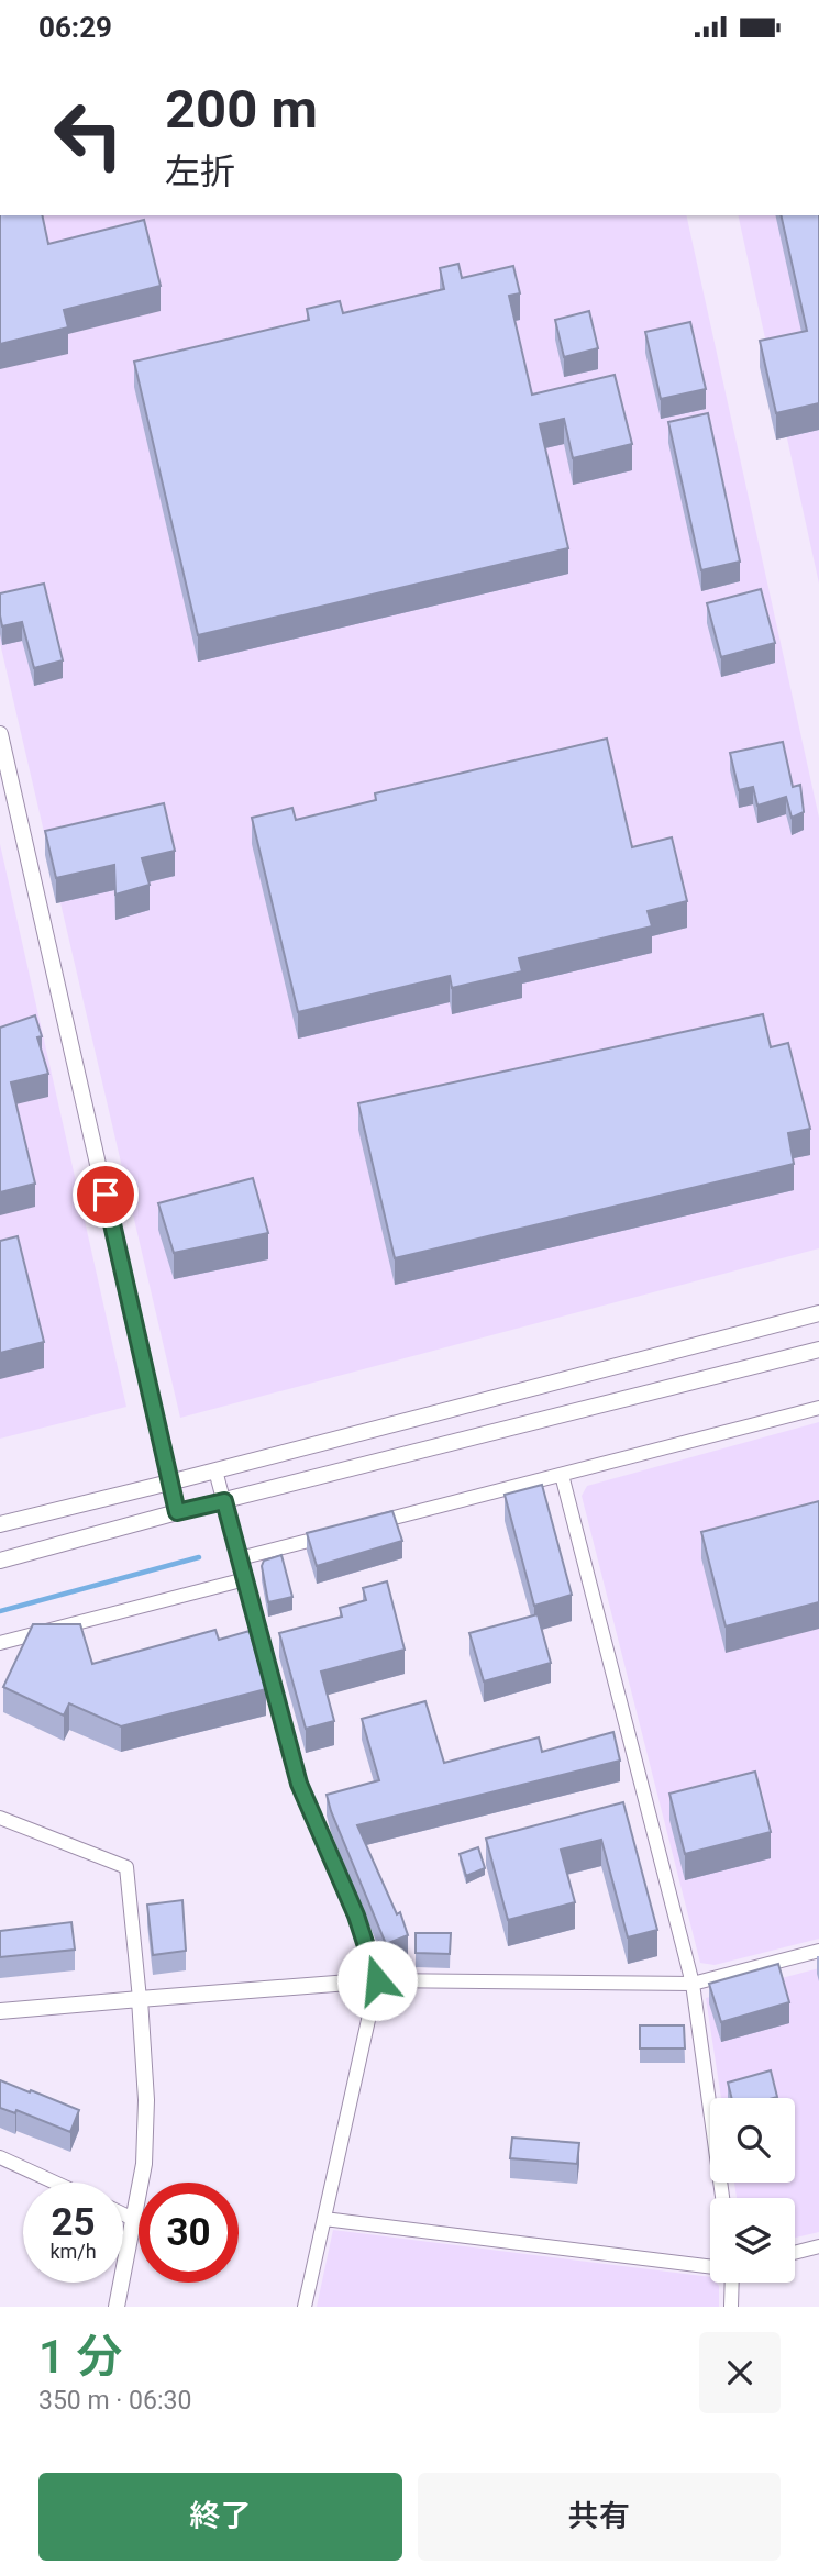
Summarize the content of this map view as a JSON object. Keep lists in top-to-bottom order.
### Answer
{
  "page": {
    "status": "06:29",
    "turn": ["200 m", "左折"],
    "speed": "25 km/h",
    "limit": "30",
    "heading": ["1 分", "350 m · 06:30"],
    "buttons": ["終了", "共有"]
  }
}
